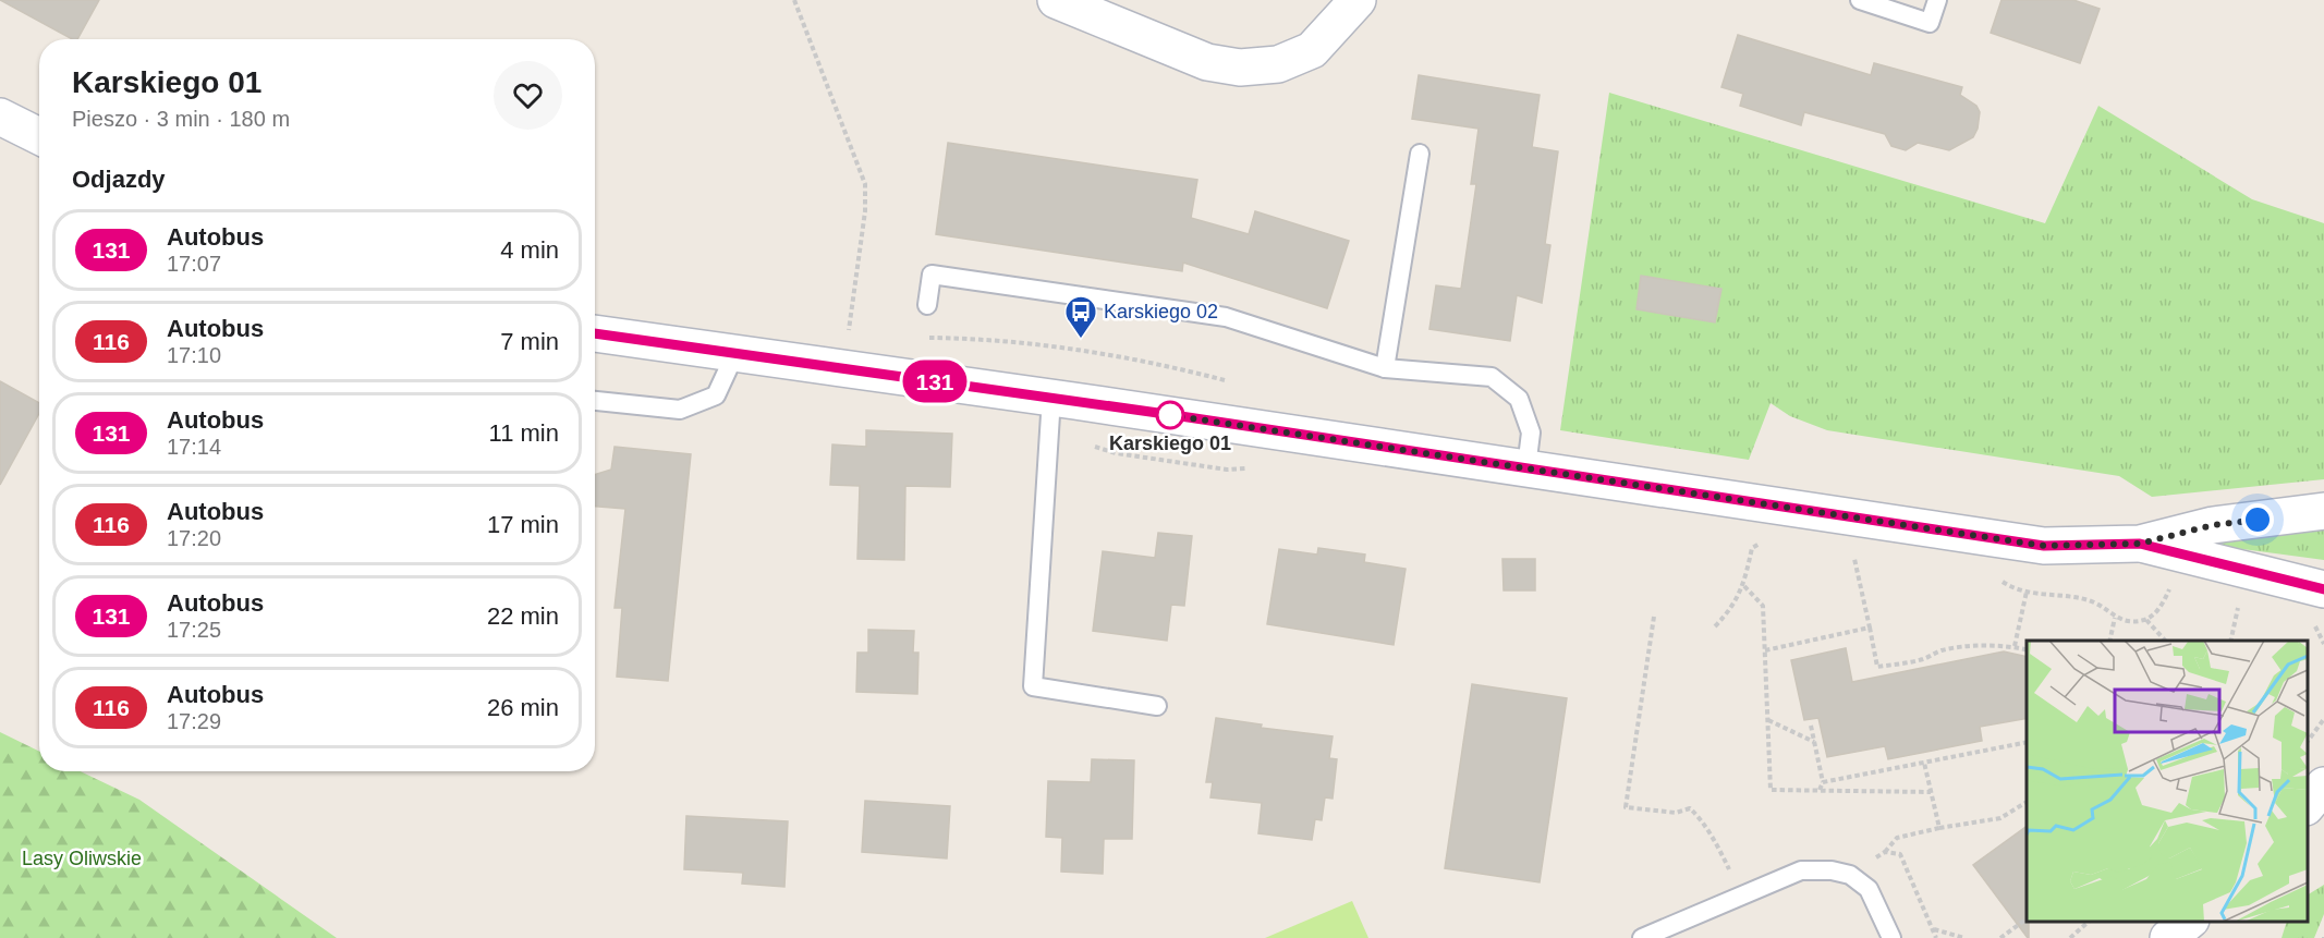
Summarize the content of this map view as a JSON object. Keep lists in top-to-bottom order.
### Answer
{
  "parks": ["Lasy Oliwskie"],
  "places": {
    "bus stop": ["Karskiego 02"],
    "other": ["Karskiego 01"]
  },
  "lines": ["bus line 131"],
  "page": {
    "on_map": "131",
    "heading": [
      ["Karskiego 01", "Pieszo · 3 min · 180 m"],
      "Odjazdy"
    ],
    "list": [
      {
        "mark": "131",
        "name": "Autobus",
        "note": "17:07",
        "value": "4 min"
      },
      {
        "mark": "116",
        "name": "Autobus",
        "note": "17:10",
        "value": "7 min"
      },
      {
        "mark": "131",
        "name": "Autobus",
        "note": "17:14",
        "value": "11 min"
      },
      {
        "mark": "116",
        "name": "Autobus",
        "note": "17:20",
        "value": "17 min"
      },
      {
        "mark": "131",
        "name": "Autobus",
        "note": "17:25",
        "value": "22 min"
      },
      {
        "mark": "116",
        "name": "Autobus",
        "note": "17:29",
        "value": "26 min"
      }
    ]
  }
}
